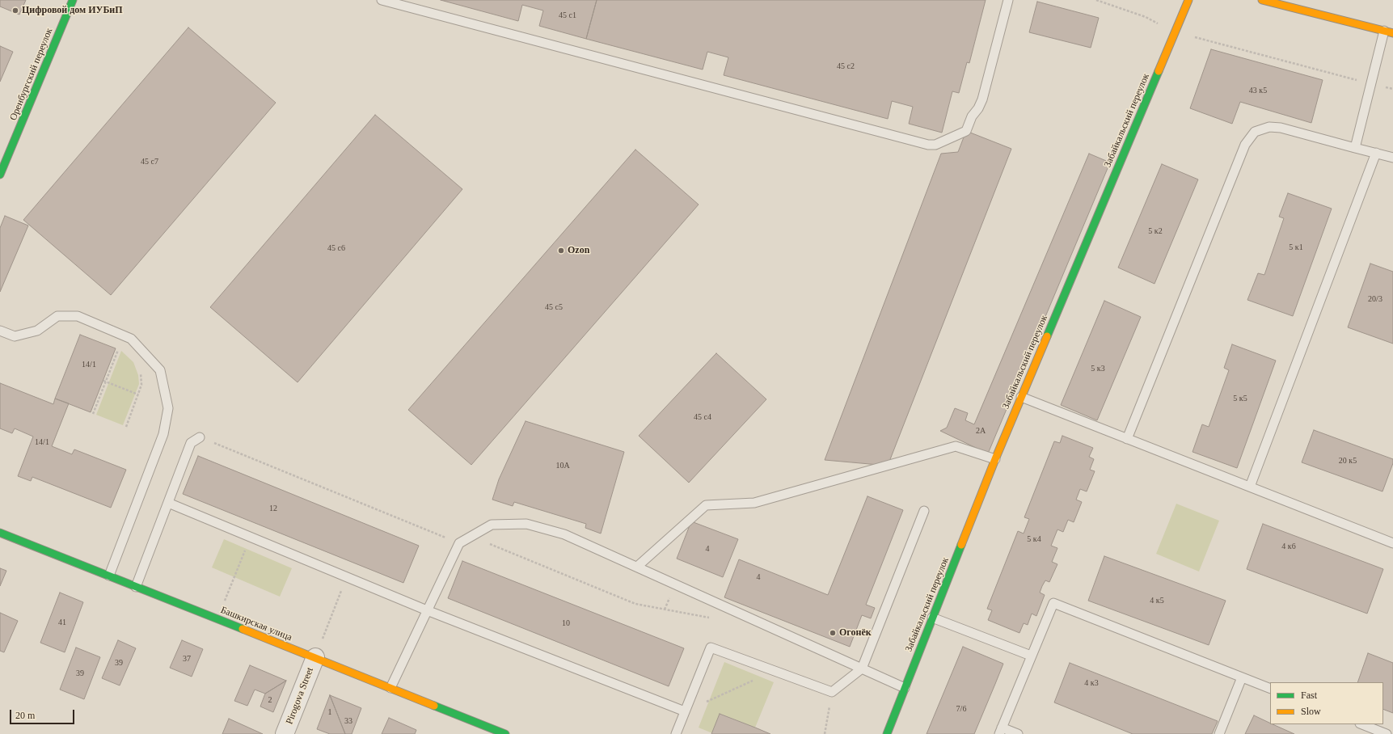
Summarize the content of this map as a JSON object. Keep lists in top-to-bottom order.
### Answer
{
  "streets": {
    "street": [
      "Оренбургский переулок",
      "Забайкальский переулок",
      "Башкирская улица",
      "Pirogova Street"
    ]
  },
  "crossings": [
    ["Башкирская улица", "Pirogova Street"]
  ],
  "places": ["Цифровой дом ИУБиП", "Ozon", "Огонёк"],
  "house_numbers": [
    "45 с1",
    "45 с2",
    "43 к5",
    "45 с7",
    "5 к2",
    "5 к1",
    "45 с6",
    "20/3",
    "45 с5",
    "14/1",
    "5 к3",
    "5 к5",
    "45 с4",
    "2А",
    "14/1",
    "20 к5",
    "10А",
    "12",
    "5 к4",
    "4 к6",
    "4",
    "4",
    "4 к5",
    "41",
    "10",
    "37",
    "39",
    "39",
    "4 к3",
    "2",
    "7/6",
    "1",
    "33"
  ],
  "legend": ["Fast", "Slow"],
  "scale_bar": "20 m"
}
